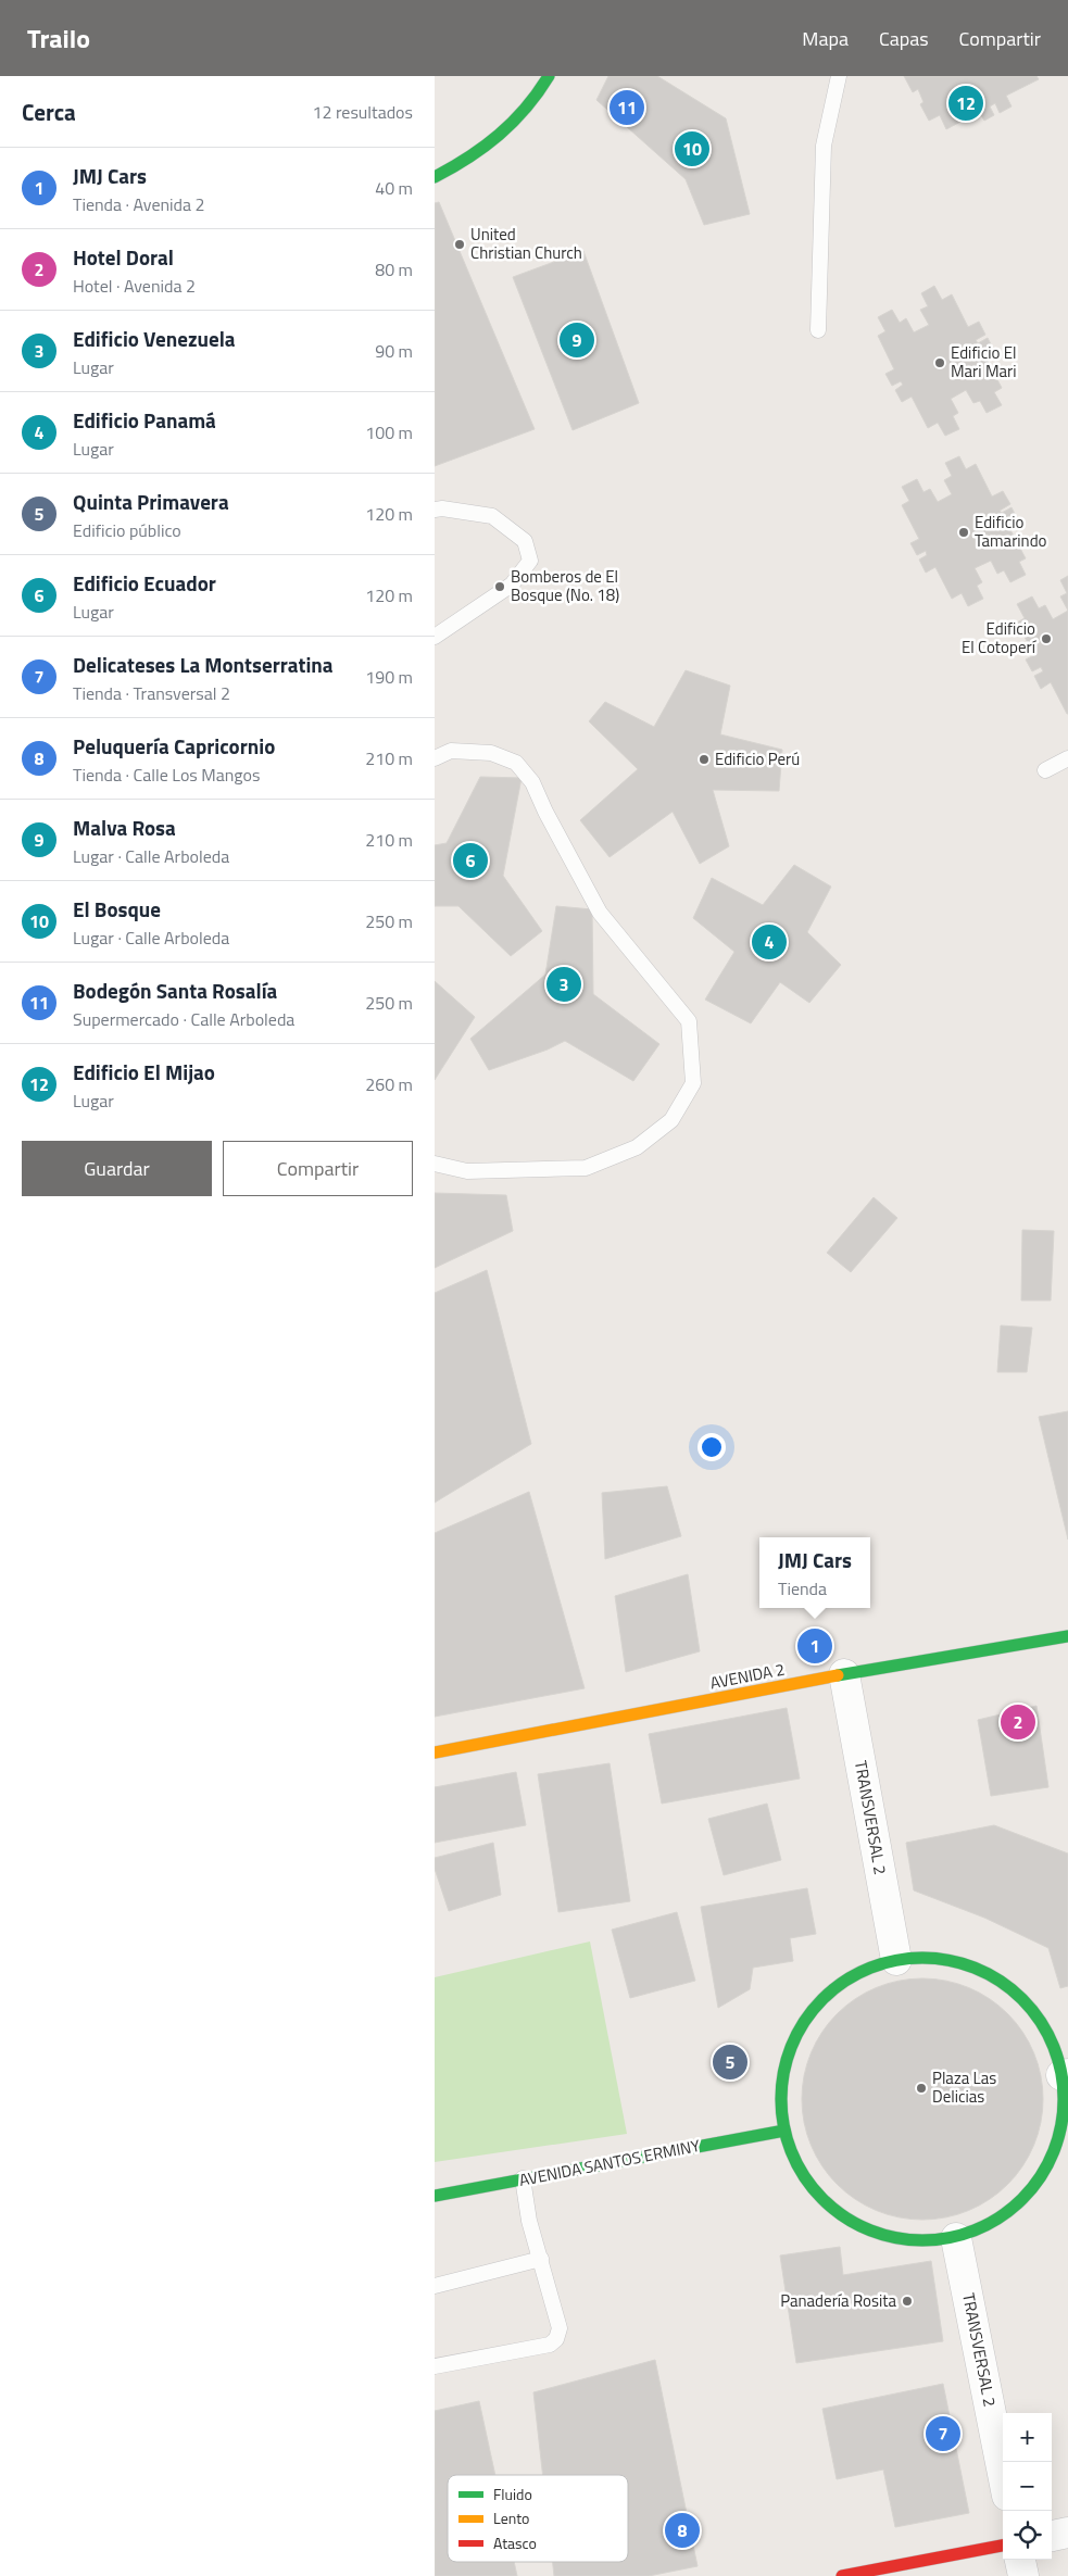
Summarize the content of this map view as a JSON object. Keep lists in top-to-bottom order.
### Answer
{
  "streets": {
    "street": ["AVENIDA 2", "TRANSVERSAL 2", "AVENIDA SANTOS ERMINY"]
  },
  "crossings": [
    ["AVENIDA 2", "TRANSVERSAL 2"]
  ],
  "places": [
    "United Christian Church",
    "Edificio El Mari Mari",
    "Edificio Tamarindo",
    "Bomberos de El Bosque (No. 18)",
    "Edificio El Cotoperí",
    "Edificio Perú",
    "Plaza Las Delicias",
    "Panadería Rosita"
  ],
  "legend": ["Fluido", "Lento", "Atasco"],
  "page": {
    "header": "Trailo",
    "nav": ["Mapa", "Capas", "Compartir"],
    "heading": ["Cerca", "12 resultados"],
    "pins": [
      "12",
      "11",
      "10",
      "9",
      "6",
      "4",
      "3",
      "1",
      "2",
      "5",
      "7",
      "8"
    ],
    "list": [
      {
        "mark": "1",
        "name": "JMJ Cars",
        "note": "Tienda · Avenida 2",
        "value": "40 m"
      },
      {
        "mark": "2",
        "name": "Hotel Doral",
        "note": "Hotel · Avenida 2",
        "value": "80 m"
      },
      {
        "mark": "3",
        "name": "Edificio Venezuela",
        "note": "Lugar",
        "value": "90 m"
      },
      {
        "mark": "4",
        "name": "Edificio Panamá",
        "note": "Lugar",
        "value": "100 m"
      },
      {
        "mark": "5",
        "name": "Quinta Primavera",
        "note": "Edificio público",
        "value": "120 m"
      },
      {
        "mark": "6",
        "name": "Edificio Ecuador",
        "note": "Lugar",
        "value": "120 m"
      },
      {
        "mark": "7",
        "name": "Delicateses La Montserratina",
        "note": "Tienda · Transversal 2",
        "value": "190 m"
      },
      {
        "mark": "8",
        "name": "Peluquería Capricornio",
        "note": "Tienda · Calle Los Mangos",
        "value": "210 m"
      },
      {
        "mark": "9",
        "name": "Malva Rosa",
        "note": "Lugar · Calle Arboleda",
        "value": "210 m"
      },
      {
        "mark": "10",
        "name": "El Bosque",
        "note": "Lugar · Calle Arboleda",
        "value": "250 m"
      },
      {
        "mark": "11",
        "name": "Bodegón Santa Rosalía",
        "note": "Supermercado · Calle Arboleda",
        "value": "250 m"
      },
      {
        "mark": "12",
        "name": "Edificio El Mijao",
        "note": "Lugar",
        "value": "260 m"
      }
    ],
    "buttons": ["Guardar", "Compartir"],
    "popup": ["JMJ Cars", "Tienda"],
    "map_buttons": ["+", "−"]
  }
}
